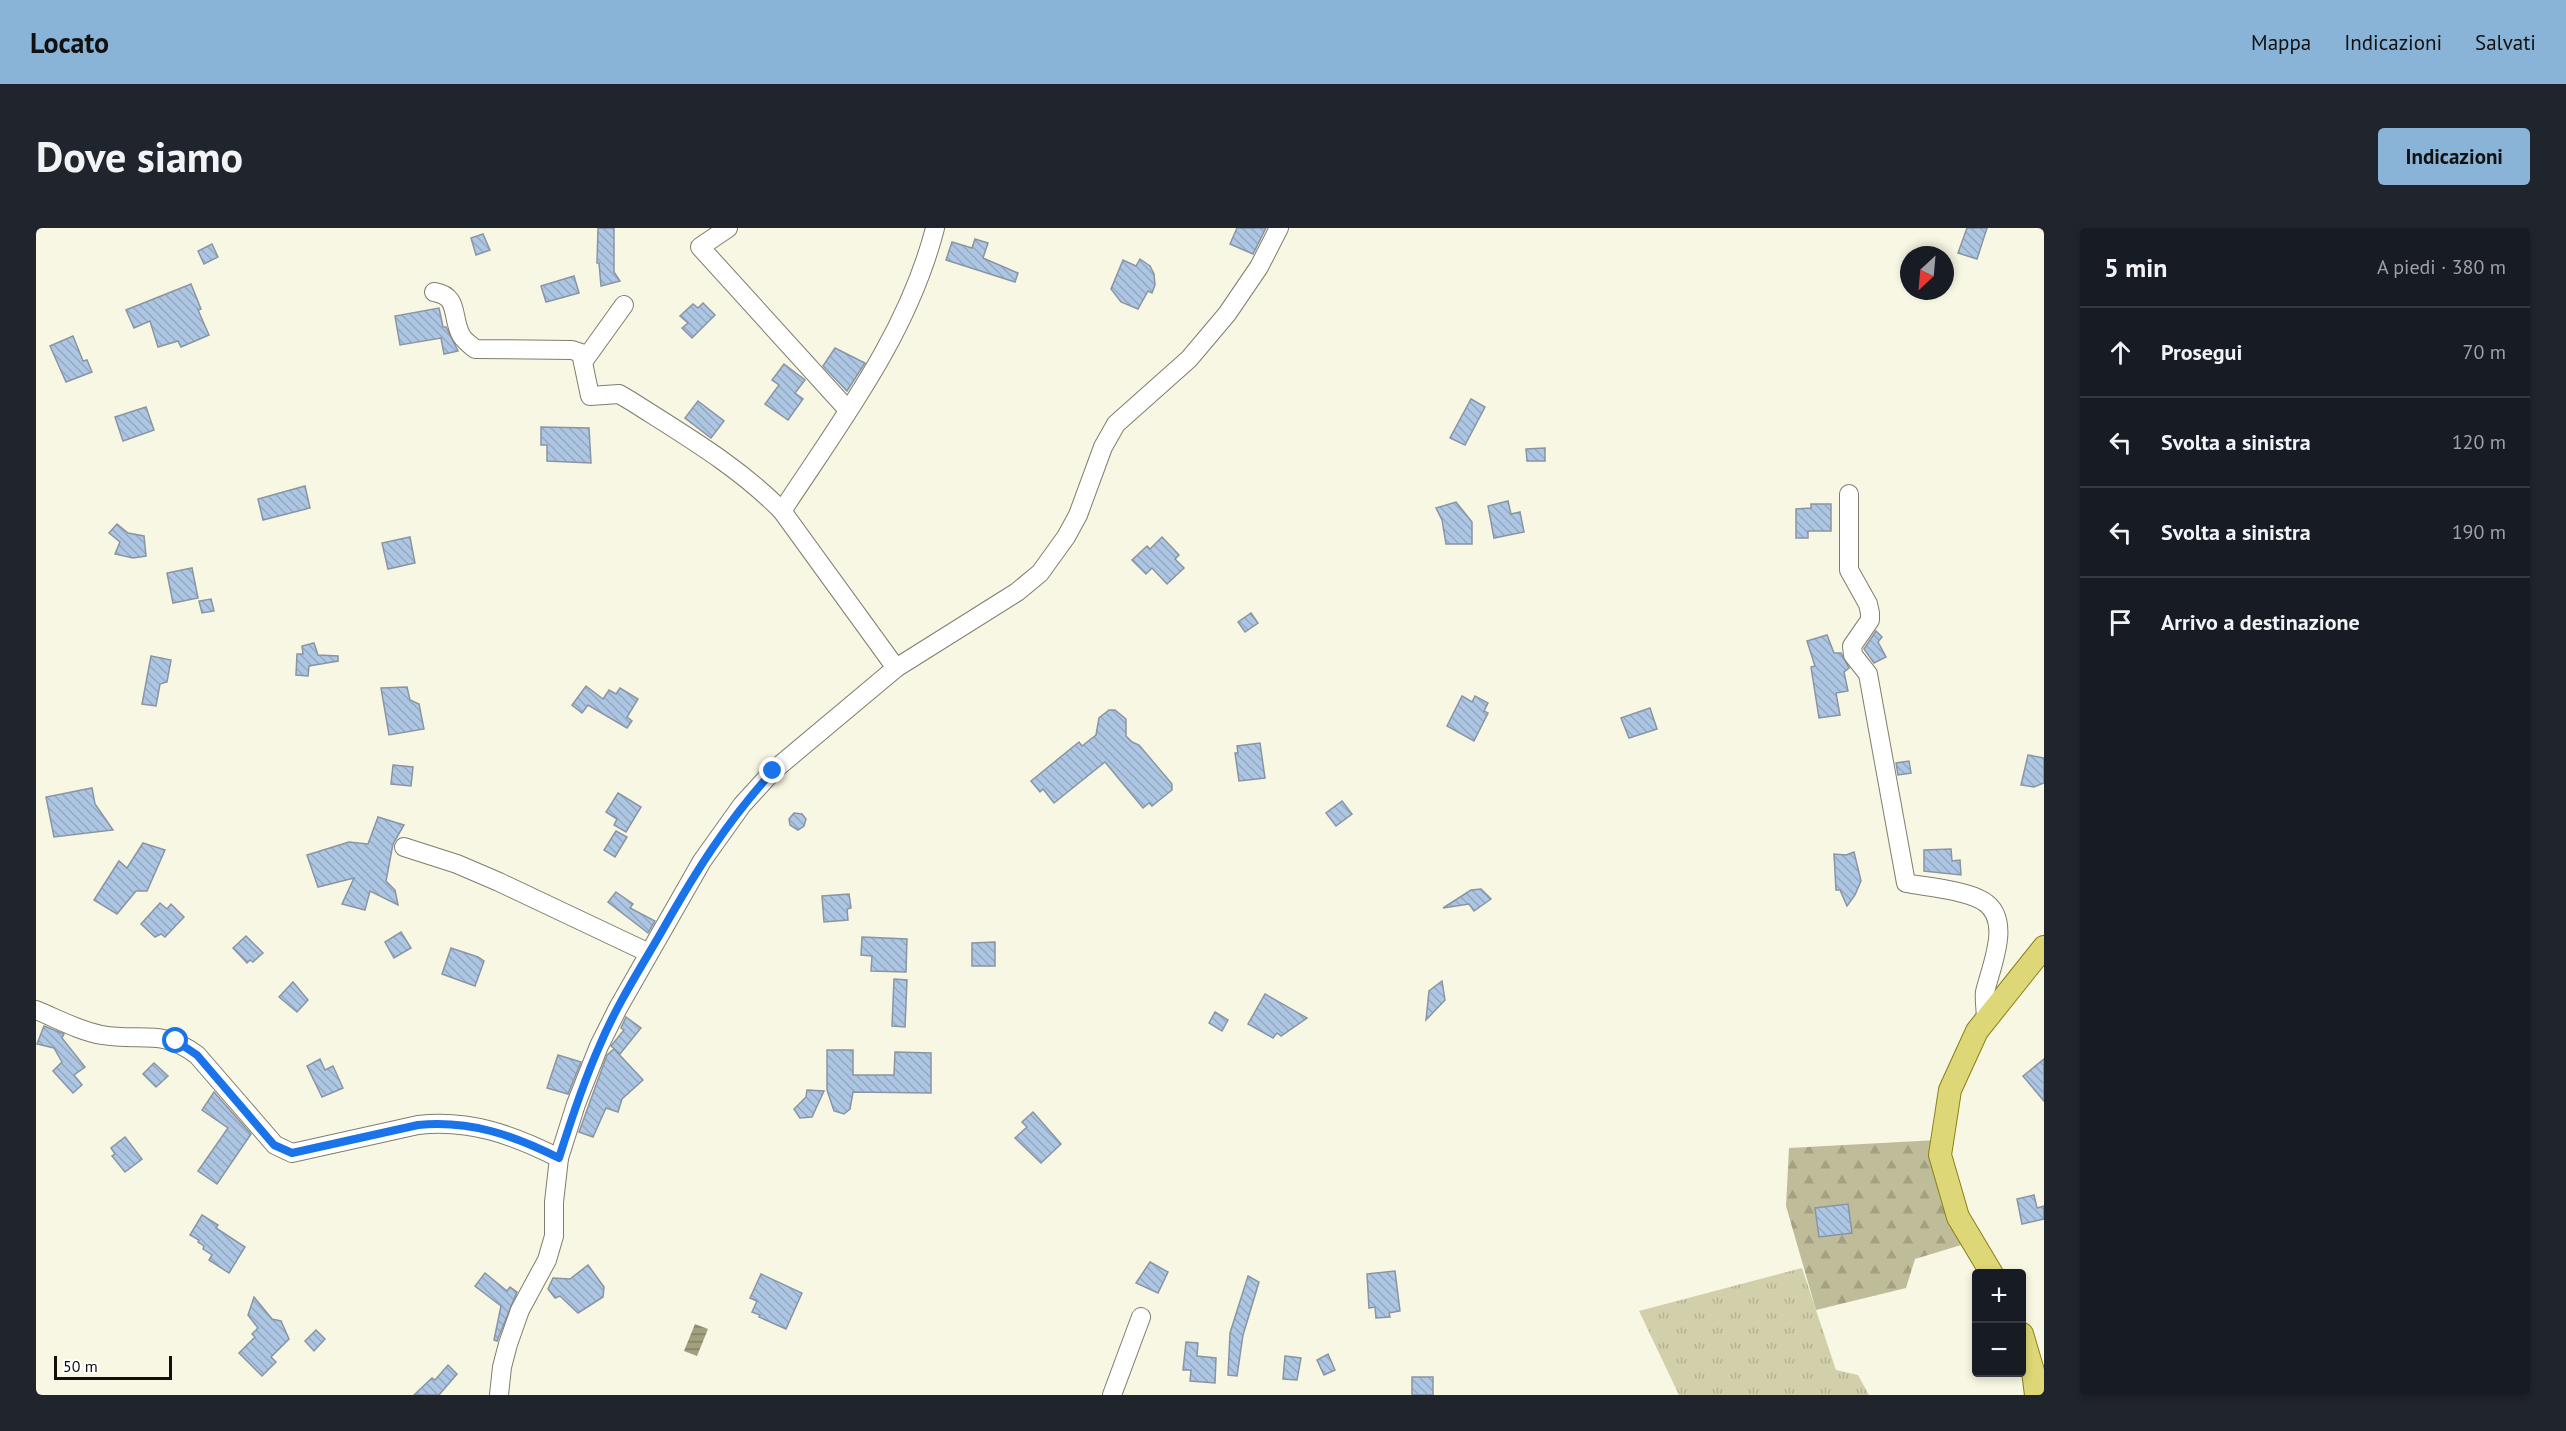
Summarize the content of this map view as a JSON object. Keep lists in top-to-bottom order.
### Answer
{
  "scale_bar": "50 m",
  "north": "bottom left",
  "page": {
    "header": "Locato",
    "nav": ["Mappa", "Indicazioni", "Salvati"],
    "buttons": "Indicazioni",
    "title": "Dove siamo",
    "heading": ["5 min", "A piedi · 380 m"],
    "list": [
      ["Prosegui", "70 m"],
      ["Svolta a sinistra", "120 m"],
      ["Svolta a sinistra", "190 m"],
      "Arrivo a destinazione"
    ],
    "map_buttons": ["+", "−"],
    "scale": "50 m"
  }
}
